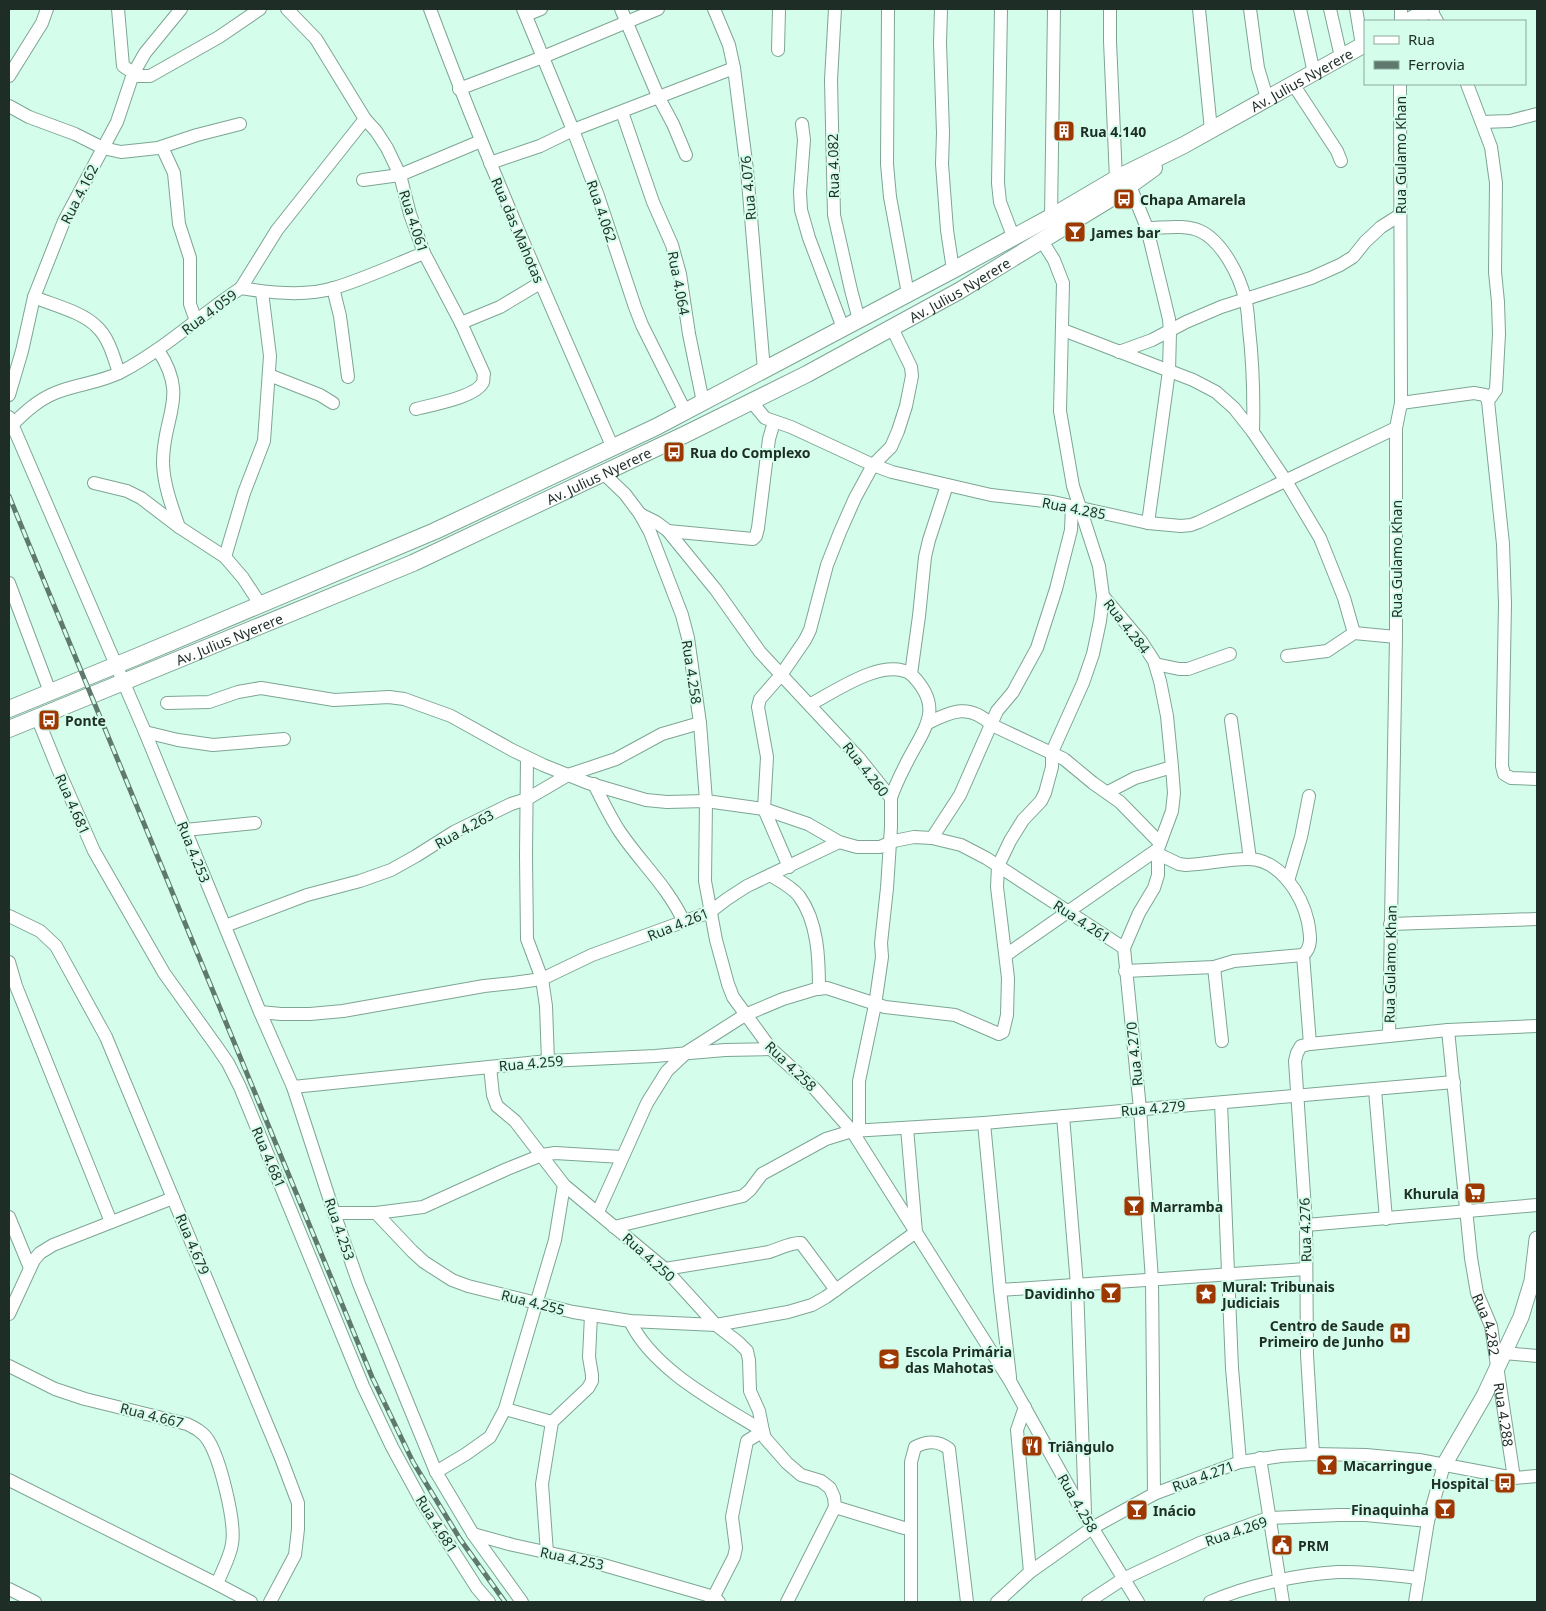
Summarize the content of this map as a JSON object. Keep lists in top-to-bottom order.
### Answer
{
  "streets": {
    "main road": ["Av. Julius Nyerere"],
    "street": [
      "Rua Gulamo Khan",
      "Rua 4.082",
      "Rua 4.076",
      "Rua 4.162",
      "Rua 4.062",
      "Rua 4.061",
      "Rua das Mahotas",
      "Rua 4.064",
      "Rua 4.059",
      "Rua 4.285",
      "Rua 4.284",
      "Rua 4.258",
      "Rua 4.260",
      "Rua 4.681",
      "Rua 4.263",
      "Rua 4.253",
      "Rua 4.261",
      "Rua 4.270",
      "Rua 4.259",
      "Rua 4.279",
      "Rua 4.276",
      "Rua 4.679",
      "Rua 4.250",
      "Rua 4.255",
      "Rua 4.282",
      "Rua 4.667",
      "Rua 4.288",
      "Rua 4.271",
      "Rua 4.269"
    ]
  },
  "crossings": [
    ["Av. Julius Nyerere", "Rua 4.082"],
    ["Av. Julius Nyerere", "Rua 4.076"],
    ["Av. Julius Nyerere", "Rua 4.062"],
    ["Av. Julius Nyerere", "Rua das Mahotas"],
    ["Av. Julius Nyerere", "Rua 4.064"],
    ["Av. Julius Nyerere", "Rua 4.285"],
    ["Av. Julius Nyerere", "Rua 4.284"],
    ["Av. Julius Nyerere", "Rua 4.258"],
    ["Av. Julius Nyerere", "Rua 4.681"],
    ["Av. Julius Nyerere", "Rua 4.253"],
    ["Rua Gulamo Khan", "Rua 4.285"],
    ["Rua 4.061", "Rua 4.059"],
    ["Rua 4.059", "Rua 4.253"],
    ["Rua 4.285", "Rua 4.284"],
    ["Rua 4.284", "Rua 4.261"],
    ["Rua 4.284", "Rua 4.270"],
    ["Rua 4.258", "Rua 4.260"],
    ["Rua 4.258", "Rua 4.263"],
    ["Rua 4.258", "Rua 4.261"],
    ["Rua 4.258", "Rua 4.259"],
    ["Rua 4.258", "Rua 4.279"],
    ["Rua 4.258", "Rua 4.271"],
    ["Rua 4.258", "Rua 4.269"],
    ["Rua 4.260", "Rua 4.261"],
    ["Rua 4.260", "Rua 4.279"],
    ["Rua 4.263", "Rua 4.253"],
    ["Rua 4.253", "Rua 4.261"],
    ["Rua 4.253", "Rua 4.259"],
    ["Rua 4.261", "Rua 4.270"],
    ["Rua 4.270", "Rua 4.279"],
    ["Rua 4.270", "Rua 4.271"],
    ["Rua 4.259", "Rua 4.250"],
    ["Rua 4.279", "Rua 4.276"],
    ["Rua 4.279", "Rua 4.250"],
    ["Rua 4.279", "Rua 4.282"],
    ["Rua 4.276", "Rua 4.271"],
    ["Rua 4.250", "Rua 4.255"],
    ["Rua 4.282", "Rua 4.288"],
    ["Rua 4.282", "Rua 4.271"],
    ["Rua 4.282", "Rua 4.269"],
    ["Rua 4.288", "Rua 4.271"]
  ],
  "places": {
    "building": ["Rua 4.140"],
    "bus stop": [
      "Chapa Amarela",
      "Rua do Complexo",
      "Ponte",
      "Hospital"
    ],
    "bar": [
      "James bar",
      "Marramba",
      "Davidinho",
      "Macarringue",
      "Finaquinha",
      "Inácio"
    ],
    "supermarket": ["Khurula"],
    "place": ["Mural: Tribunais Judiciais"],
    "hospital": ["Centro de Saude Primeiro de Junho"],
    "school or university": ["Escola Primária das Mahotas"],
    "restaurant": ["Triângulo"],
    "public building": ["PRM"]
  },
  "legend": ["Rua", "Ferrovia"]
}
